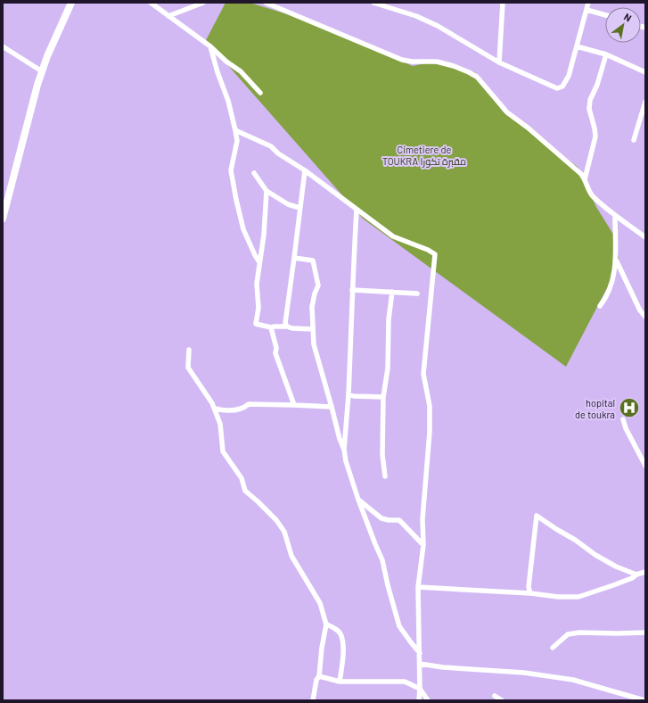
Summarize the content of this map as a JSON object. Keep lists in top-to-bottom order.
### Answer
{
  "parks": ["Cimetiere de TOUKRA مقبرة تكورا"],
  "places": {
    "hospital": ["hopital de toukra"]
  },
  "north": "top right"
}
